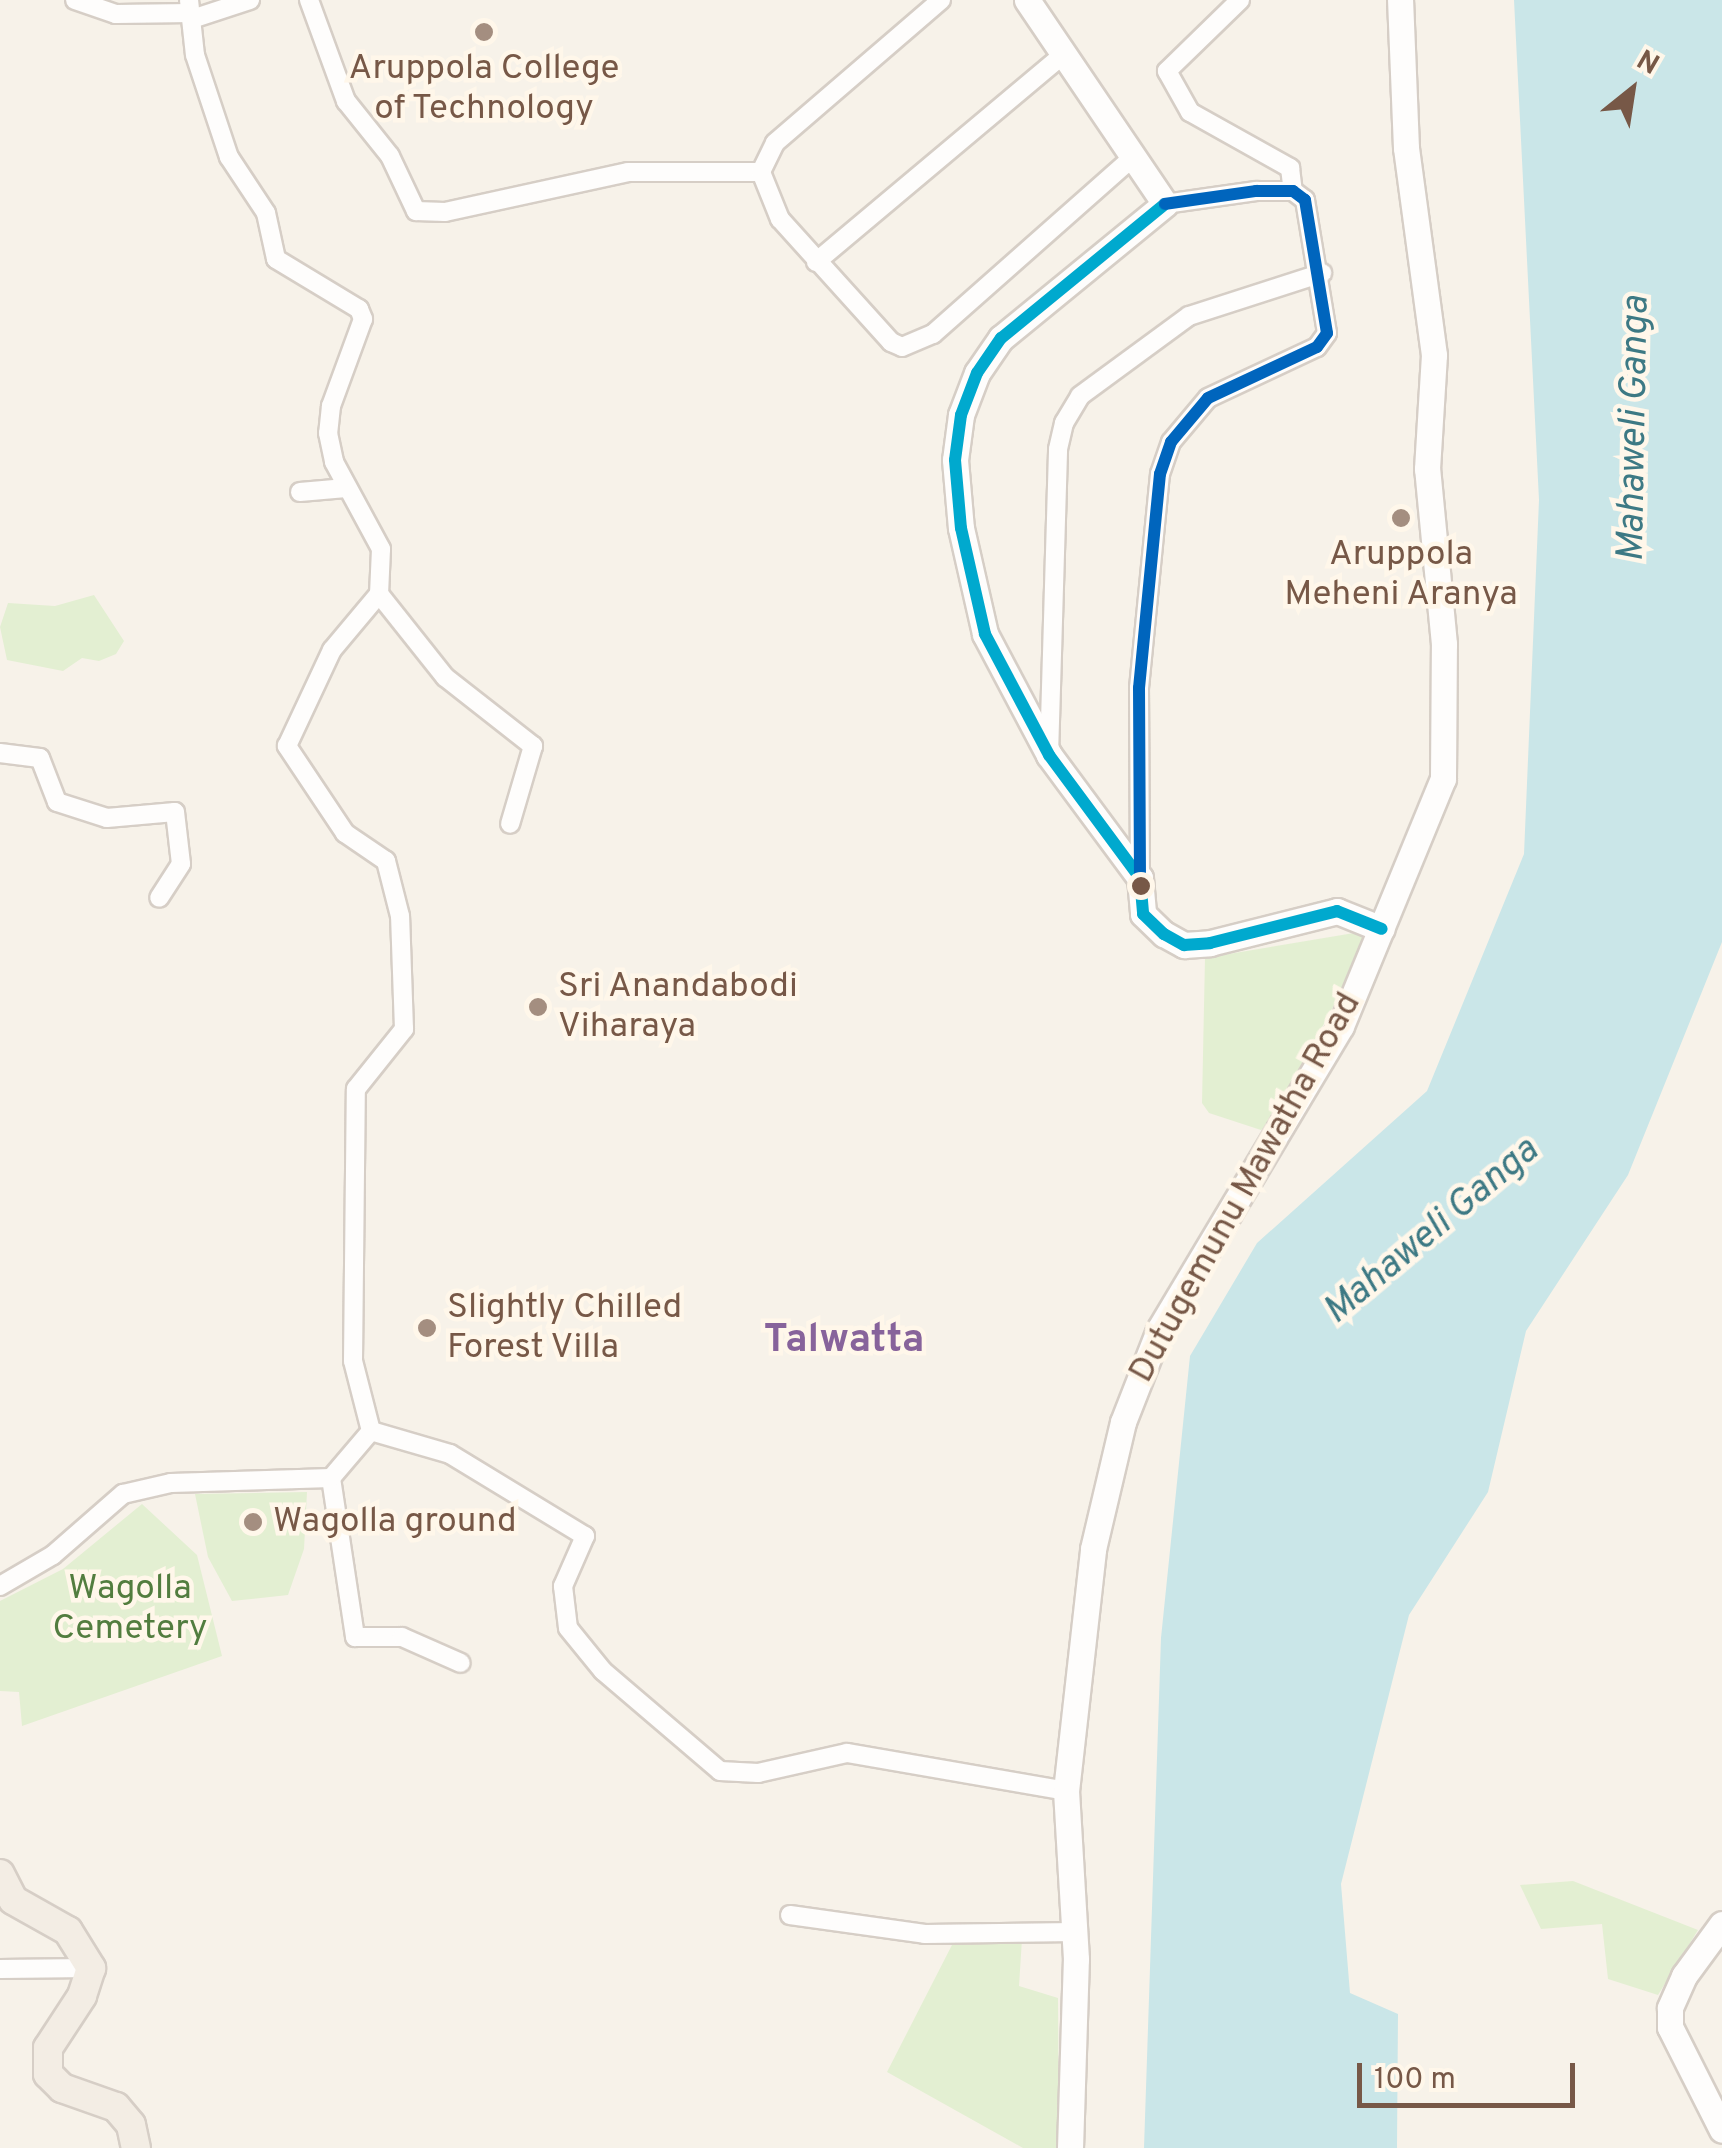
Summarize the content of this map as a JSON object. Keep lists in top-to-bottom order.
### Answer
{
  "streets": {
    "street": ["Dutugemunu Mawatha Road"]
  },
  "districts": ["Talwatta"],
  "water": ["Mahaweli Ganga"],
  "parks": ["Wagolla Cemetery"],
  "places": [
    "Aruppola College of Technology",
    "Aruppola Meheni Aranya",
    "Sri Anandabodi Viharaya",
    "Slightly Chilled Forest Villa",
    "Wagolla ground"
  ],
  "scale_bar": "100 m",
  "north": "top right"
}
